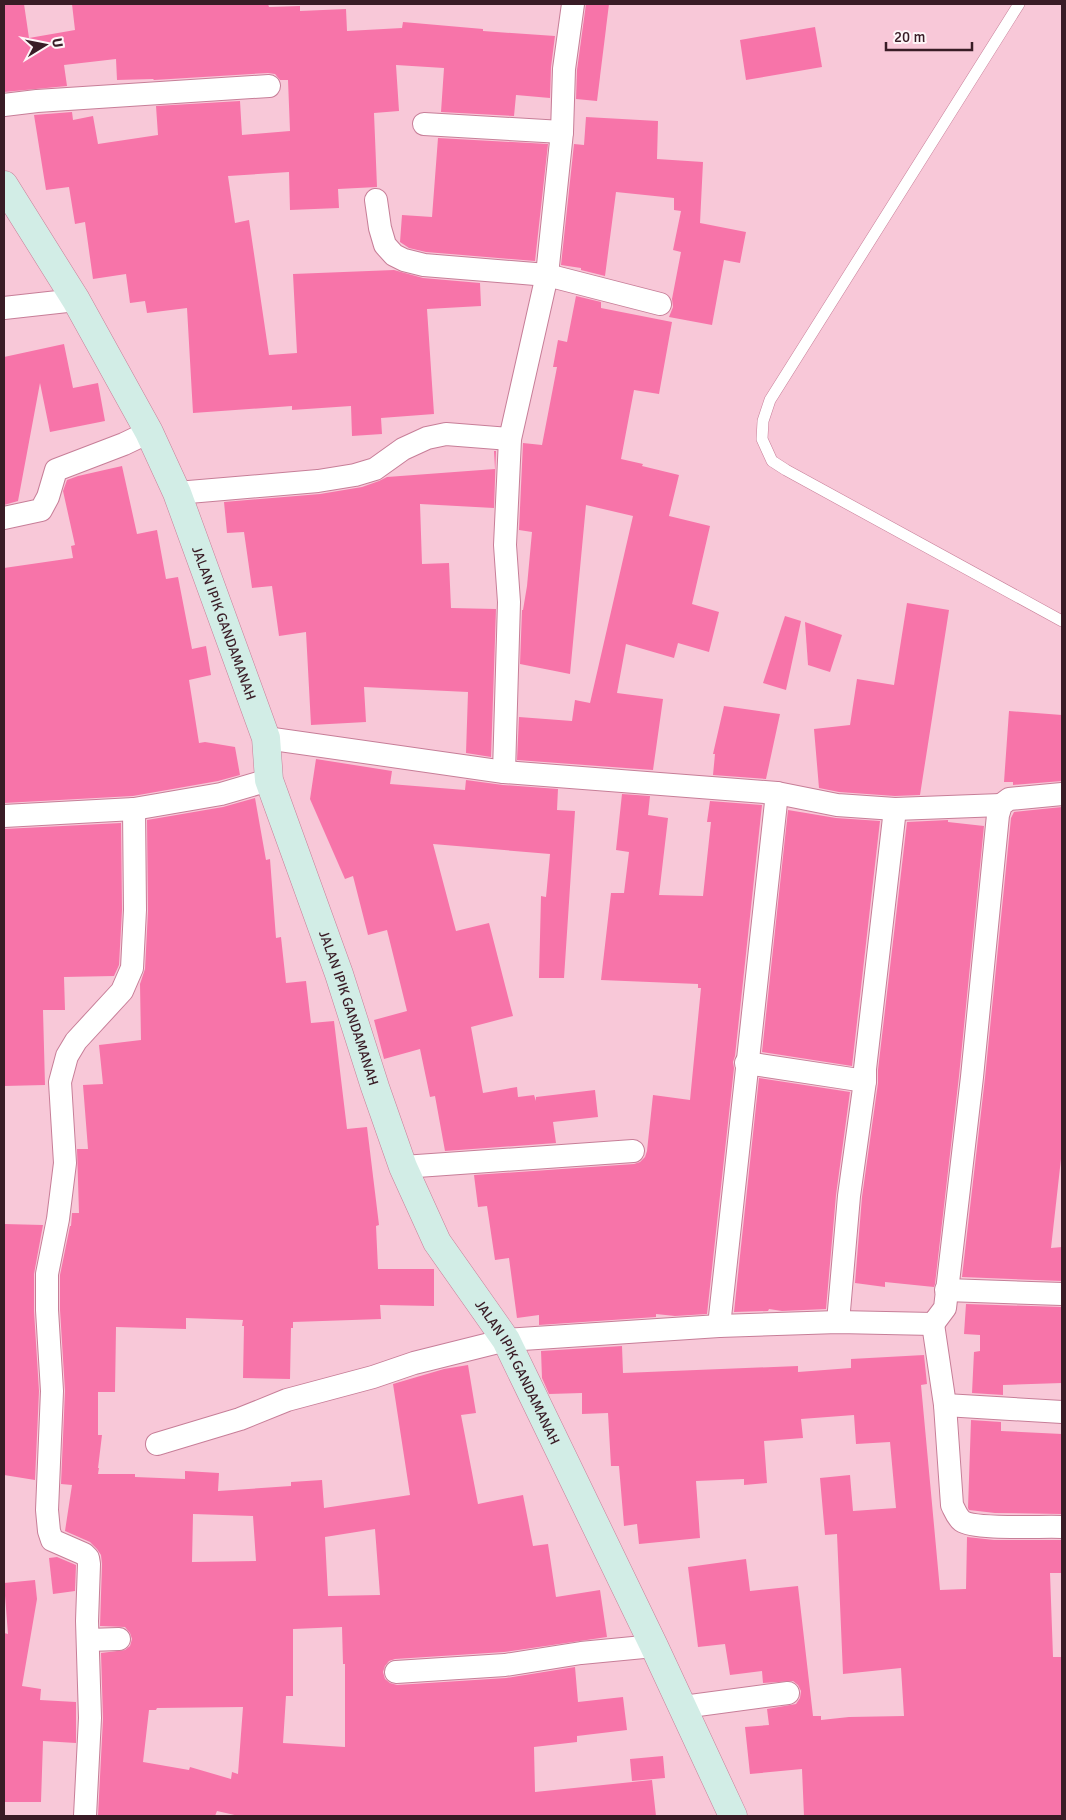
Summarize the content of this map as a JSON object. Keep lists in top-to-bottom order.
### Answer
{
  "streets": {
    "street": ["JALAN IPIK GANDAMANAH"]
  },
  "scale_bar": "20 m",
  "north": "right"
}
